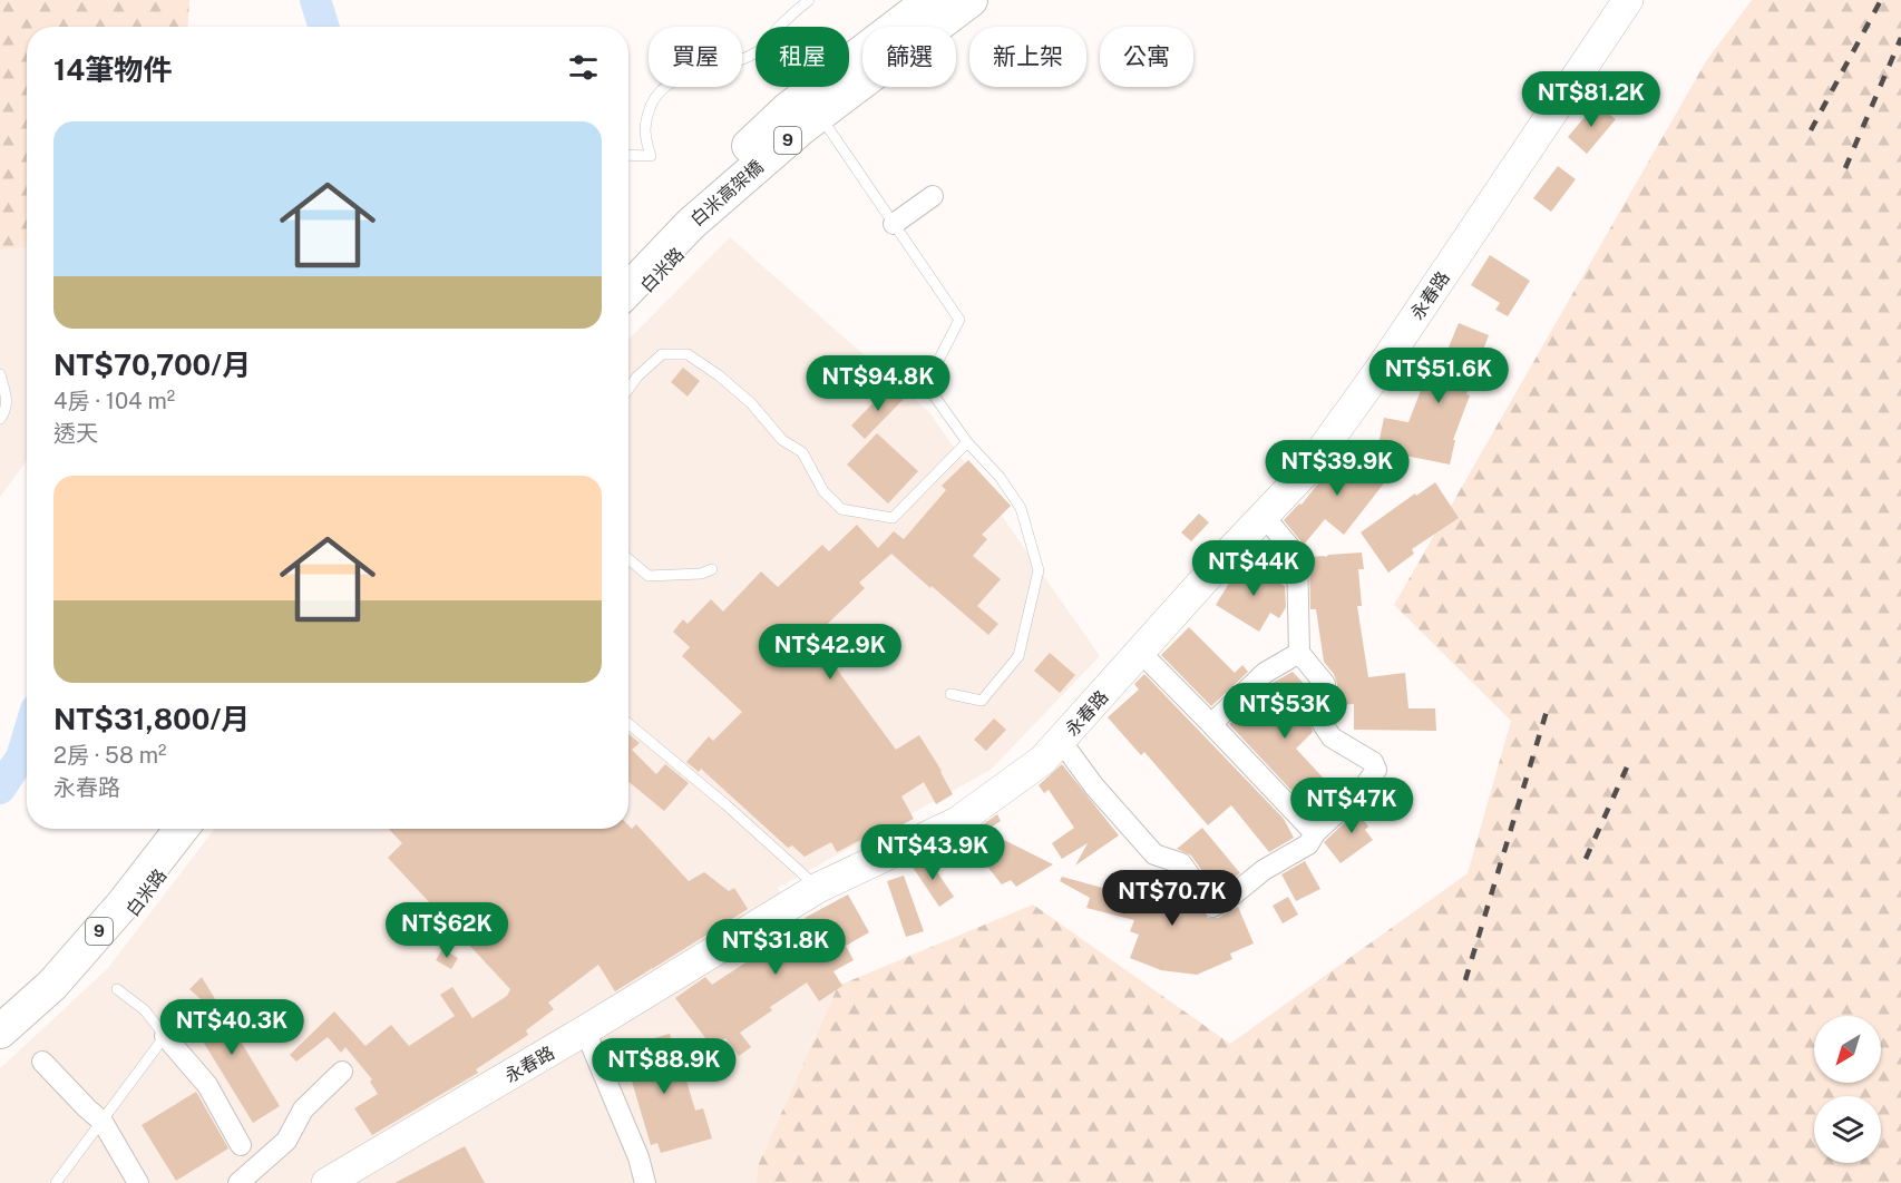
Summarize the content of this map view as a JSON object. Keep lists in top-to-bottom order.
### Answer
{
  "streets": {
    "main road": ["9", "白米高架橋"],
    "street": ["白米路", "永春路"]
  },
  "north": "bottom left",
  "page": {
    "chip": [
      "買屋",
      "租屋",
      "篩選",
      "新上架",
      "公寓"
    ],
    "heading": "14筆物件",
    "price": [
      "NT$81.2K",
      "NT$51.6K",
      "NT$94.8K",
      "NT$39.9K",
      "NT$44K",
      "NT$42.9K",
      "NT$53K",
      "NT$47K",
      "NT$43.9K",
      "NT$70.7K",
      "NT$62K",
      "NT$31.8K",
      "NT$40.3K",
      "NT$88.9K"
    ],
    "list": [
      {
        "name": "NT$70,700/月",
        "note": "4房 · 104 m² · 透天"
      },
      {
        "name": "NT$31,800/月",
        "note": "2房 · 58 m² · 永春路"
      }
    ]
  }
}
